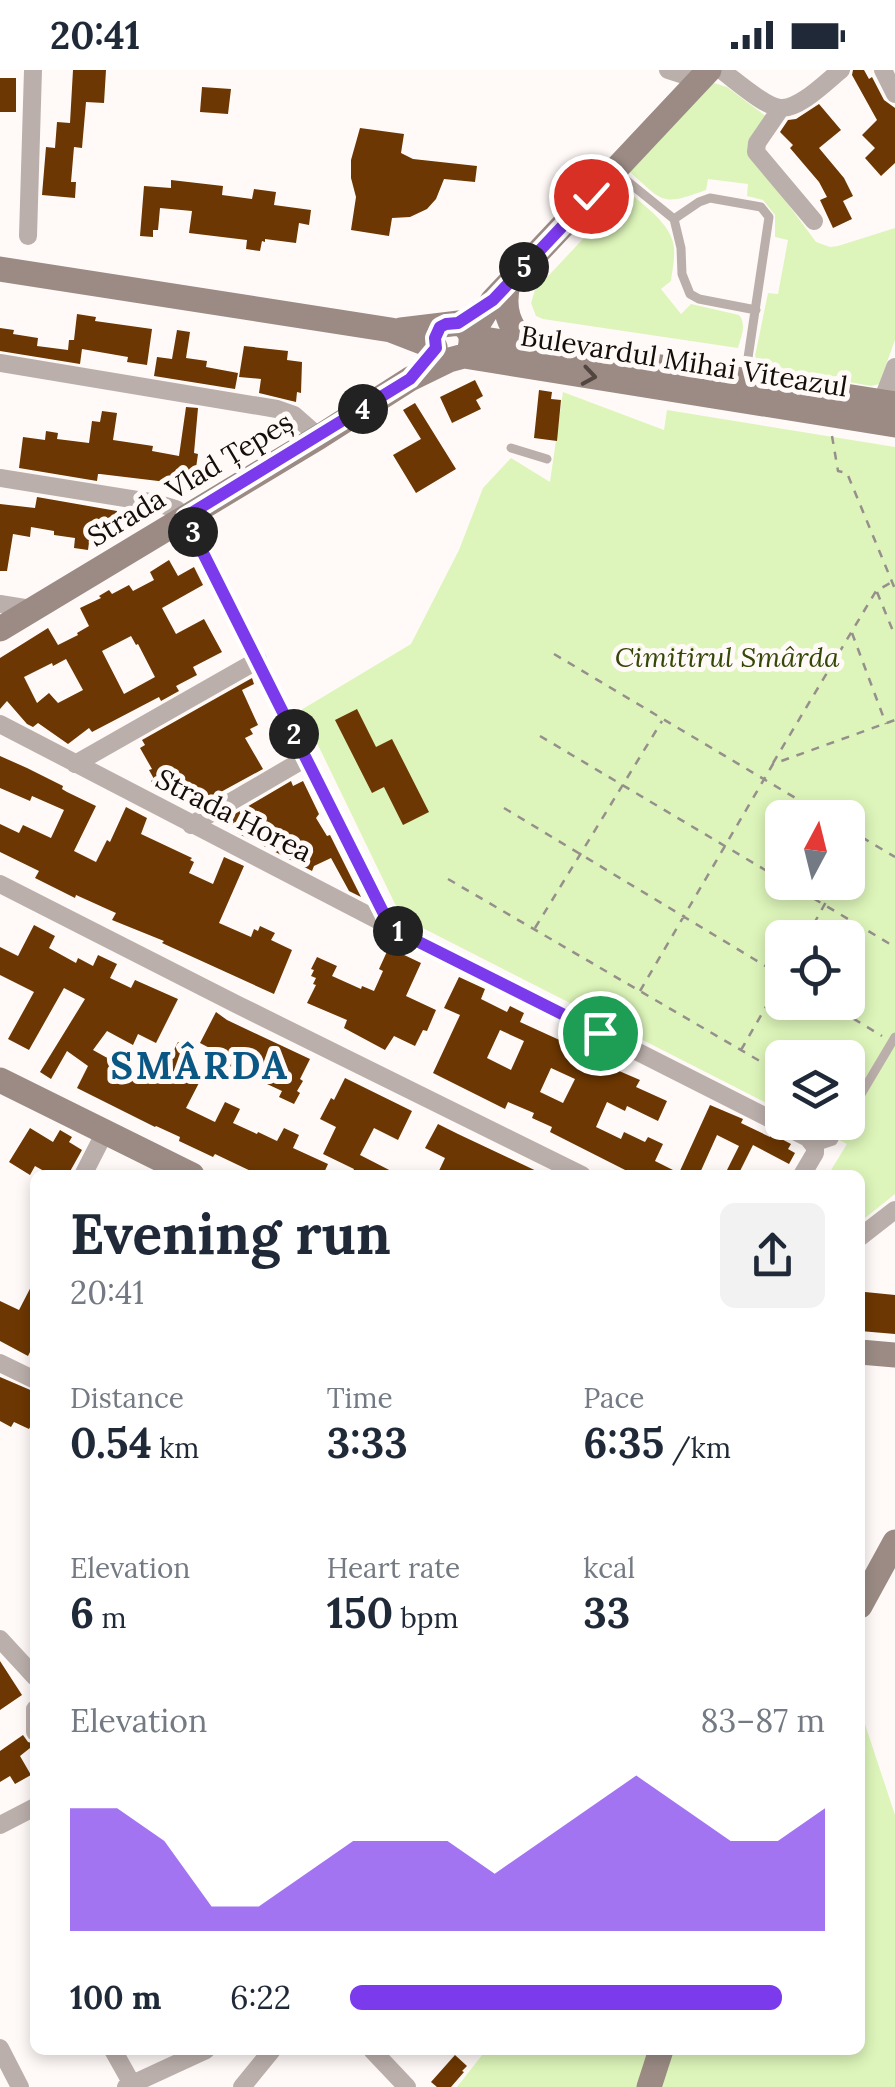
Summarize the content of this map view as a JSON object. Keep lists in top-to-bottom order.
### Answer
{
  "streets": {
    "main road": ["Bulevardul Mihai Viteazul", "Strada Vlad Țepeș"],
    "street": ["Strada Horea"]
  },
  "crossings": [
    ["Bulevardul Mihai Viteazul", "Strada Vlad Țepeș"]
  ],
  "districts": ["SMÂRDA"],
  "parks": ["Cimitirul Smârda"],
  "north": "top",
  "page": {
    "status": "20:41",
    "pins": [
      "5",
      "4",
      "3",
      "2",
      "1"
    ],
    "heading": ["Evening run", "20:41"],
    "stats": [
      ["Distance", "0.54 km"],
      ["Time", "3:33"],
      ["Pace", "6:35 /km"],
      ["Elevation", "6 m"],
      ["Heart rate", "150 bpm"],
      ["kcal", "33"]
    ],
    "chart": ["Elevation", "83–87 m"],
    "list": [
      {
        "name": "100 m",
        "note": "6:22"
      }
    ]
  }
}
